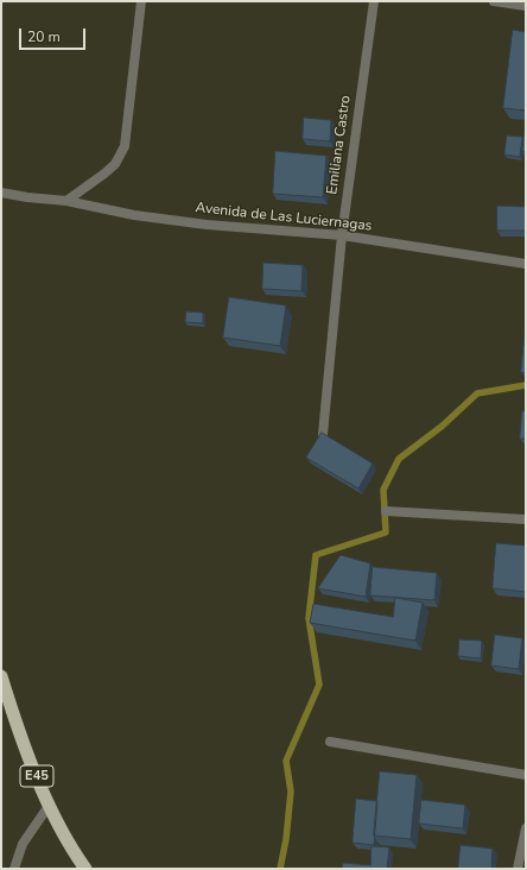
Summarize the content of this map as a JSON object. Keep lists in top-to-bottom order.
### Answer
{
  "streets": {
    "highway": ["E45"],
    "street": ["Emiliana Castro", "Avenida de Las Luciernagas"]
  },
  "crossings": [
    ["Emiliana Castro", "Avenida de Las Luciernagas"]
  ],
  "scale_bar": "20 m"
}
